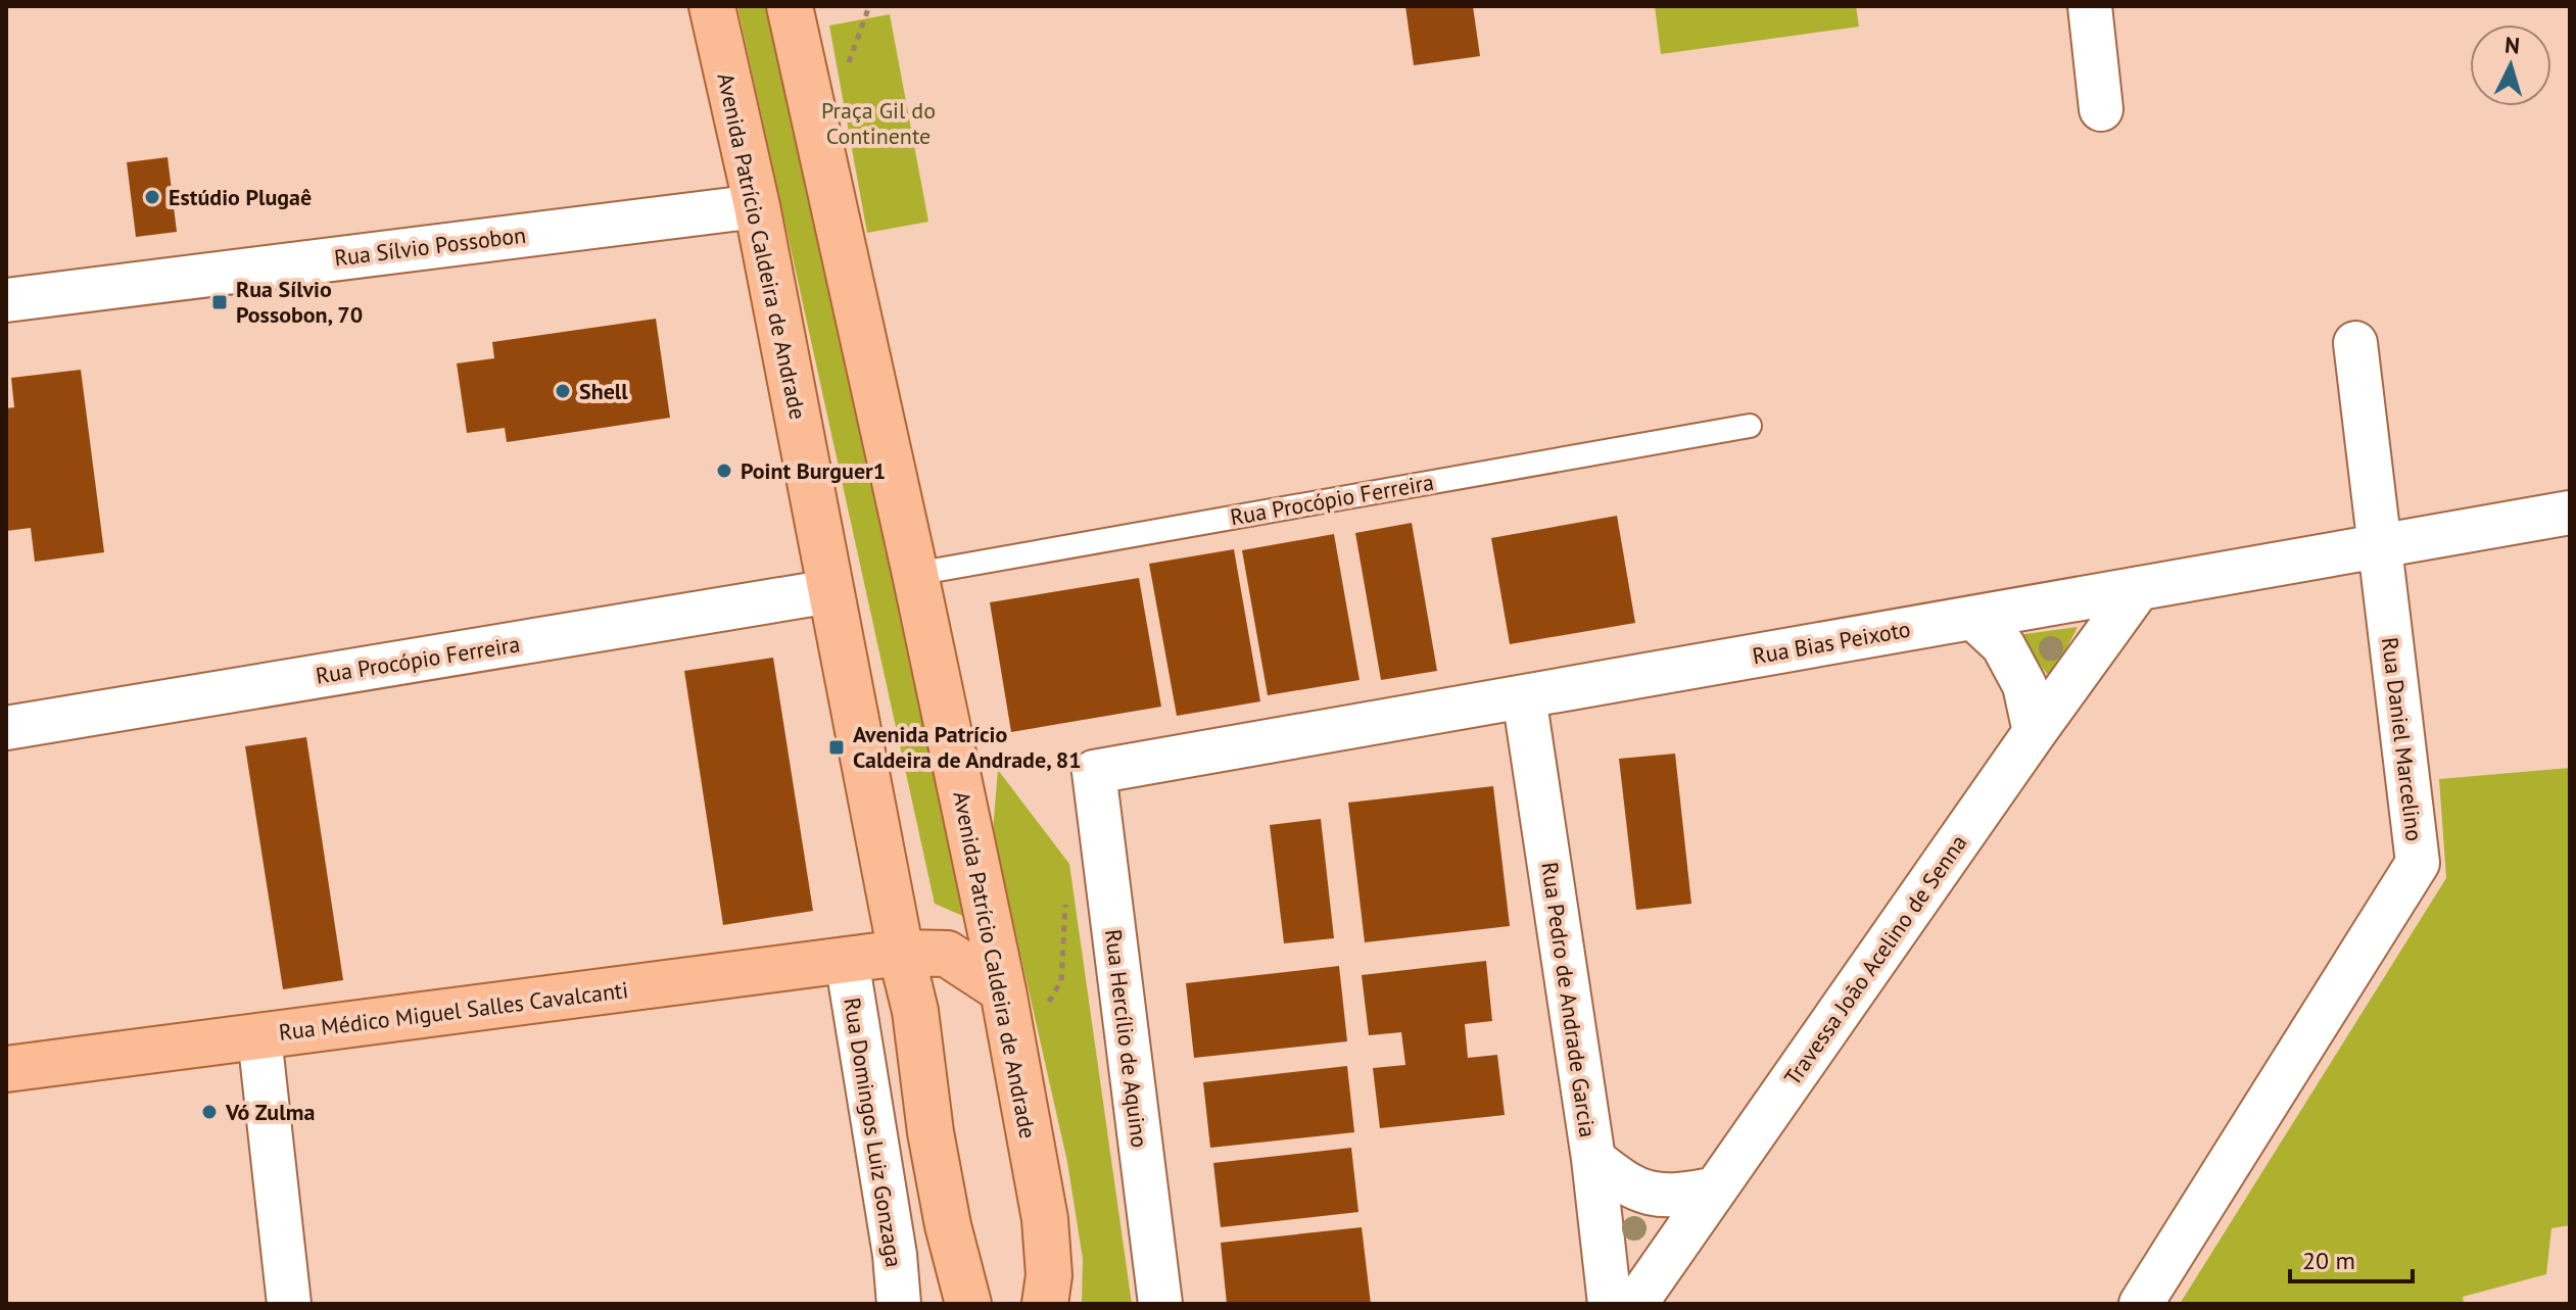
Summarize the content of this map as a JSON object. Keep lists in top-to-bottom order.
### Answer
{
  "streets": {
    "main road": ["Avenida Patrício Caldeira de Andrade", "Rua Médico Miguel Salles Cavalcanti"],
    "street": [
      "Rua Sílvio Possobon",
      "Rua Procópio Ferreira",
      "Rua Bias Peixoto",
      "Rua Daniel Marcelino",
      "Travessa João Acelino de Senna",
      "Rua Pedro de Andrade Garcia",
      "Rua Hercílio de Aquino",
      "Rua Domingos Luiz Gonzaga"
    ]
  },
  "crossings": [
    ["Rua Sílvio Possobon", "Avenida Patrício Caldeira de Andrade"],
    ["Avenida Patrício Caldeira de Andrade", "Rua Procópio Ferreira"],
    ["Avenida Patrício Caldeira de Andrade", "Rua Médico Miguel Salles Cavalcanti"],
    ["Rua Bias Peixoto", "Rua Daniel Marcelino"],
    ["Rua Bias Peixoto", "Travessa João Acelino de Senna"],
    ["Rua Bias Peixoto", "Rua Pedro de Andrade Garcia"],
    ["Rua Bias Peixoto", "Rua Hercílio de Aquino"],
    ["Rua Médico Miguel Salles Cavalcanti", "Rua Domingos Luiz Gonzaga"]
  ],
  "parks": ["Praça Gil do Continente"],
  "places": {
    "other": [
      "Estúdio Plugaê",
      "Shell",
      "Point Burguer1",
      "Vó Zulma"
    ],
    "transit": ["Rua Sílvio Possobon, 70", "Avenida Patrício Caldeira de Andrade, 81"]
  },
  "scale_bar": "20 m",
  "north": "top"
}
